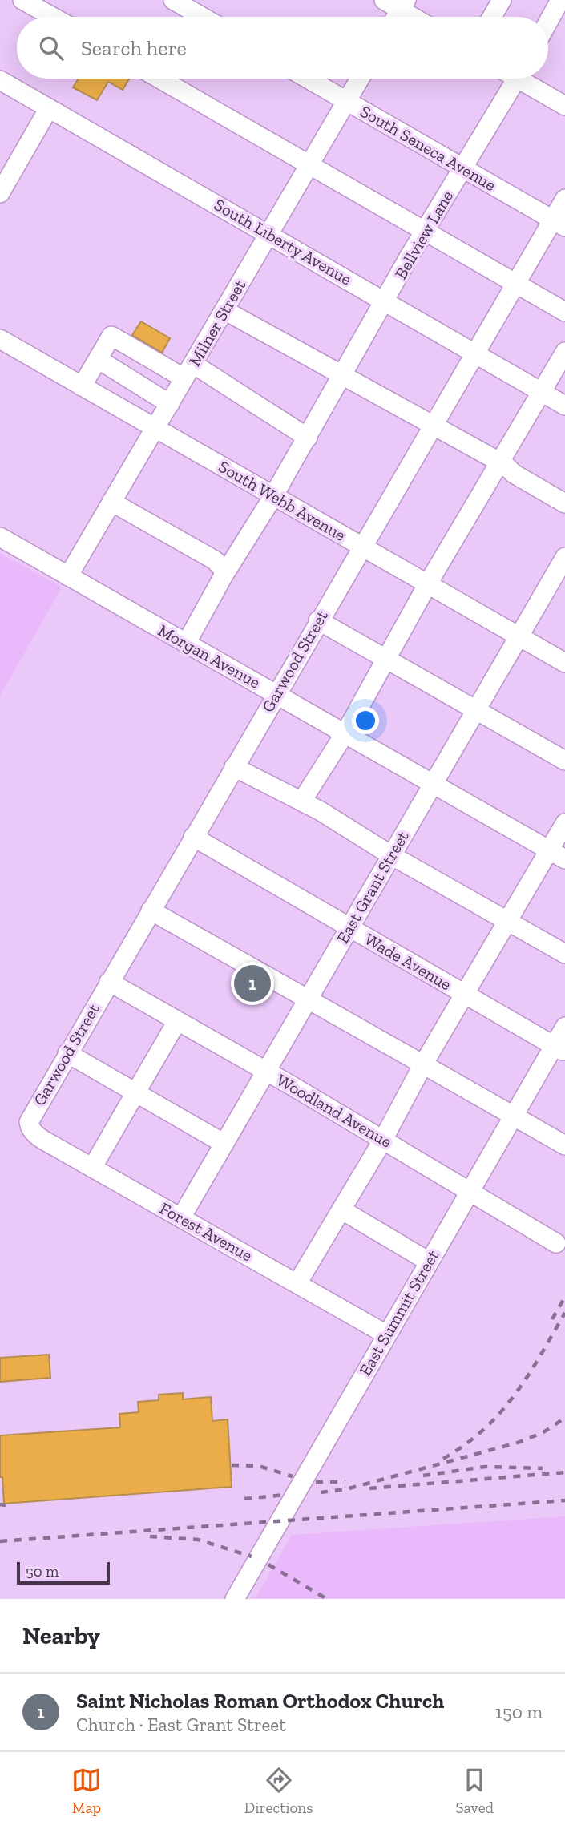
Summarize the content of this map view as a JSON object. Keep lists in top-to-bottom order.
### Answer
{
  "streets": {
    "street": [
      "South Seneca Avenue",
      "Bellview Lane",
      "South Liberty Avenue",
      "Milner Street",
      "South Webb Avenue",
      "Morgan Avenue",
      "Garwood Street",
      "East Grant Street",
      "Wade Avenue",
      "Woodland Avenue",
      "Forest Avenue",
      "East Summit Street"
    ]
  },
  "crossings": [
    ["South Seneca Avenue", "Bellview Lane"],
    ["South Seneca Avenue", "Milner Street"],
    ["South Seneca Avenue", "Garwood Street"],
    ["Bellview Lane", "South Liberty Avenue"],
    ["Bellview Lane", "South Webb Avenue"],
    ["Bellview Lane", "Morgan Avenue"],
    ["South Liberty Avenue", "Milner Street"],
    ["South Liberty Avenue", "Garwood Street"],
    ["Milner Street", "South Webb Avenue"],
    ["Milner Street", "Morgan Avenue"],
    ["South Webb Avenue", "Garwood Street"],
    ["South Webb Avenue", "East Grant Street"],
    ["Morgan Avenue", "Garwood Street"],
    ["Morgan Avenue", "East Grant Street"],
    ["Garwood Street", "Wade Avenue"],
    ["Garwood Street", "Woodland Avenue"],
    ["Garwood Street", "Forest Avenue"],
    ["East Grant Street", "Wade Avenue"],
    ["East Grant Street", "Woodland Avenue"],
    ["East Grant Street", "Forest Avenue"],
    ["Wade Avenue", "East Summit Street"],
    ["Woodland Avenue", "East Summit Street"],
    ["Forest Avenue", "East Summit Street"]
  ],
  "scale_bar": "50 m",
  "page": {
    "search": "Search here",
    "pins": "1",
    "scale": "50 m",
    "heading": "Nearby",
    "list": [
      {
        "mark": "1",
        "name": "Saint Nicholas Roman Orthodox Church",
        "note": "Church · East Grant Street",
        "value": "150 m"
      }
    ],
    "nav": ["Map", "Directions", "Saved"]
  }
}
